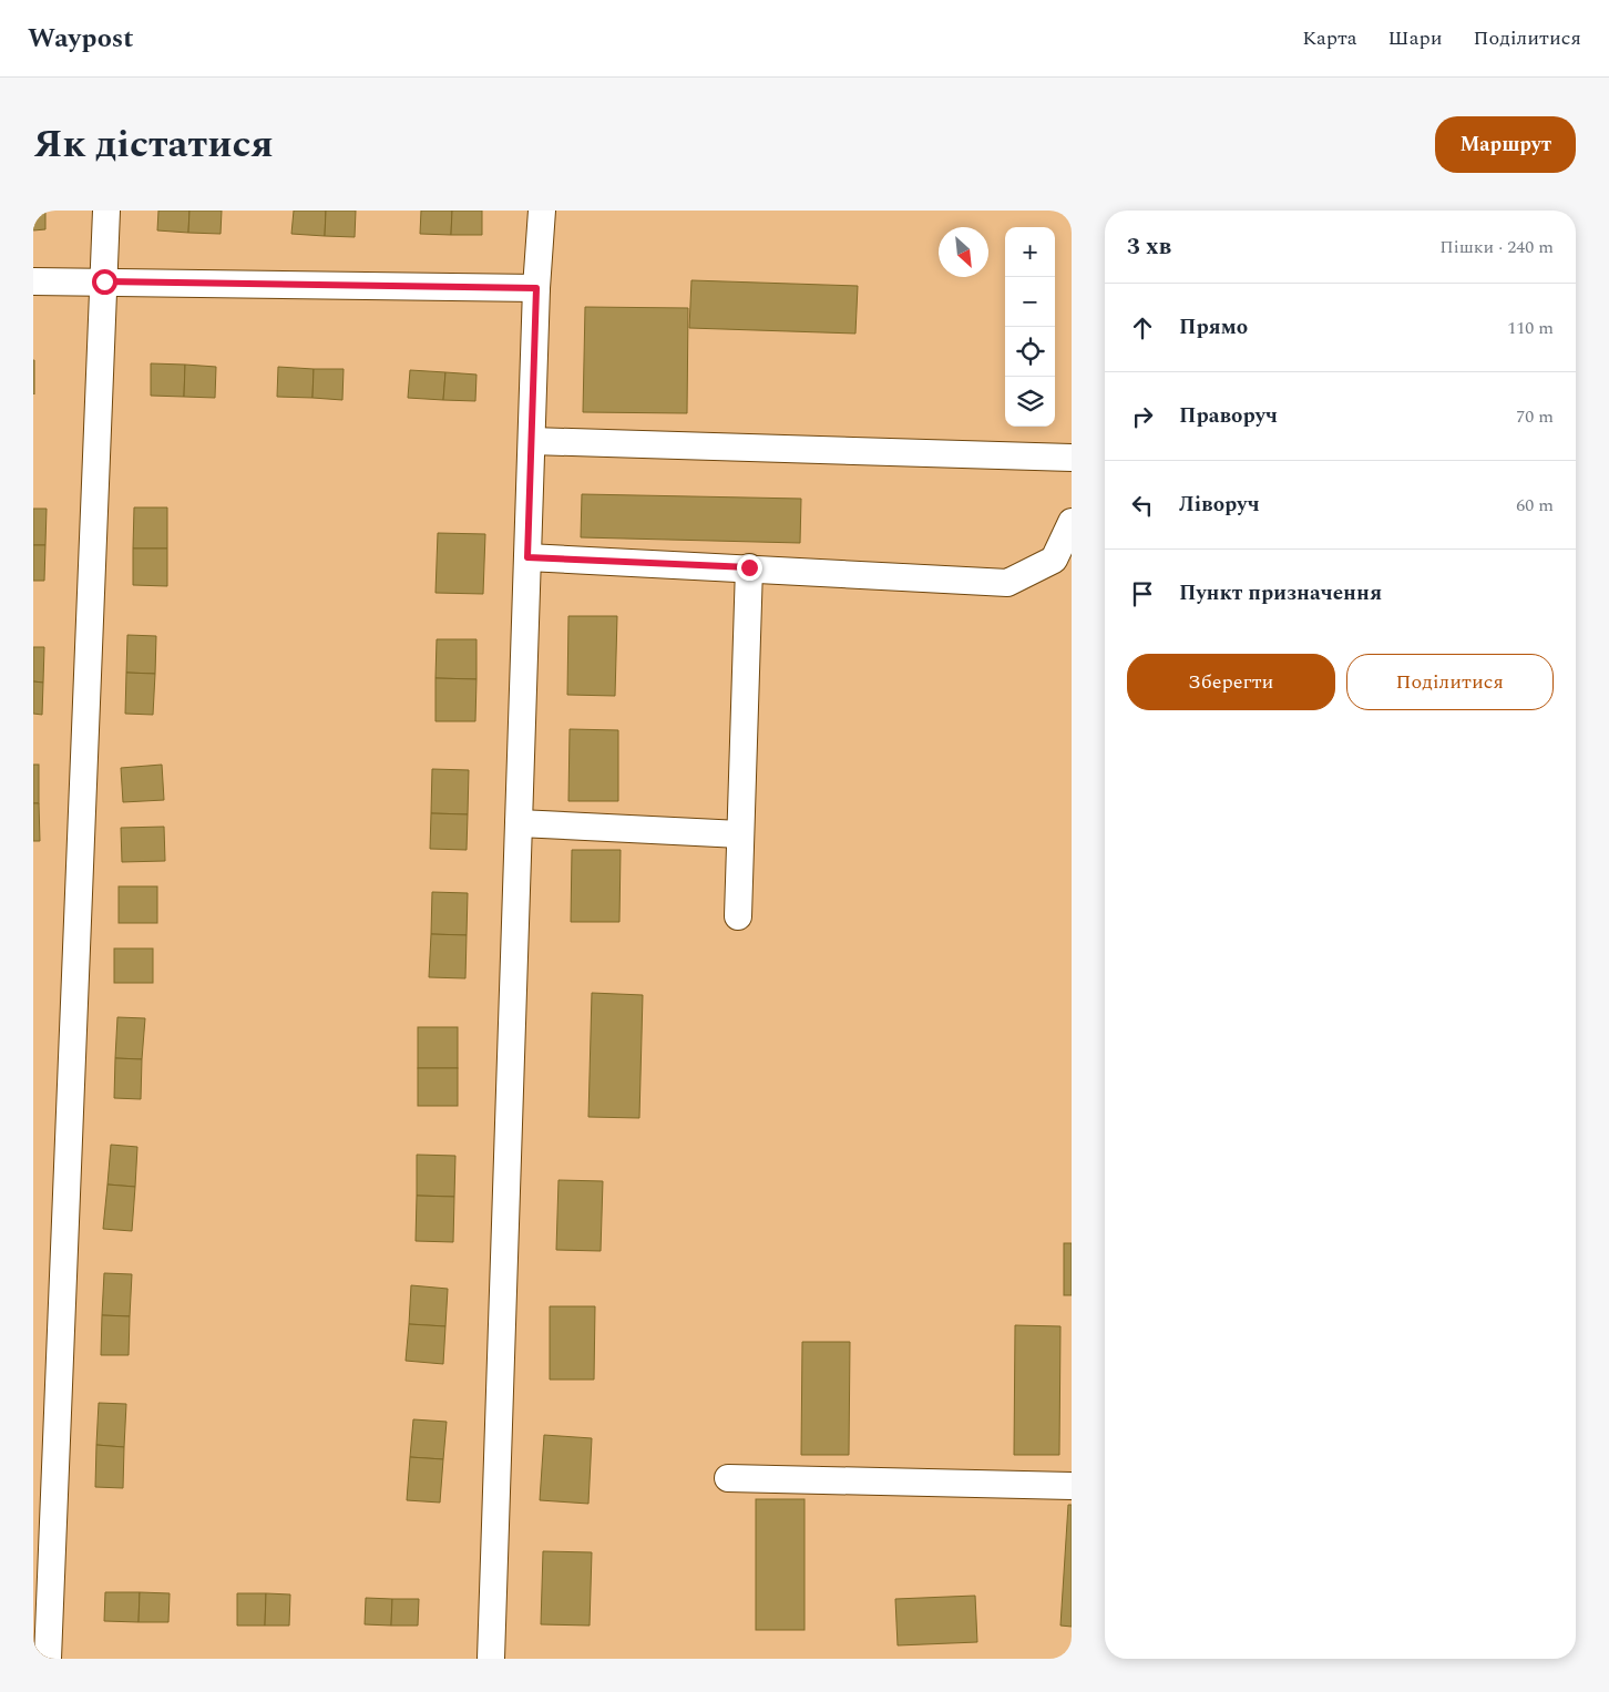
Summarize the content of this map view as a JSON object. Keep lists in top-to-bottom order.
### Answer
{
  "north": "bottom right",
  "page": {
    "header": "Waypost",
    "nav": ["Карта", "Шари", "Поділитися"],
    "title": "Як дістатися",
    "buttons": [
      "Маршрут",
      ["Зберегти", "Поділитися"]
    ],
    "heading": ["3 хв", "Пішки · 240 m"],
    "map_buttons": ["+", "−"],
    "list": [
      ["Прямо", "110 m"],
      ["Праворуч", "70 m"],
      ["Ліворуч", "60 m"],
      "Пункт призначення"
    ]
  }
}
